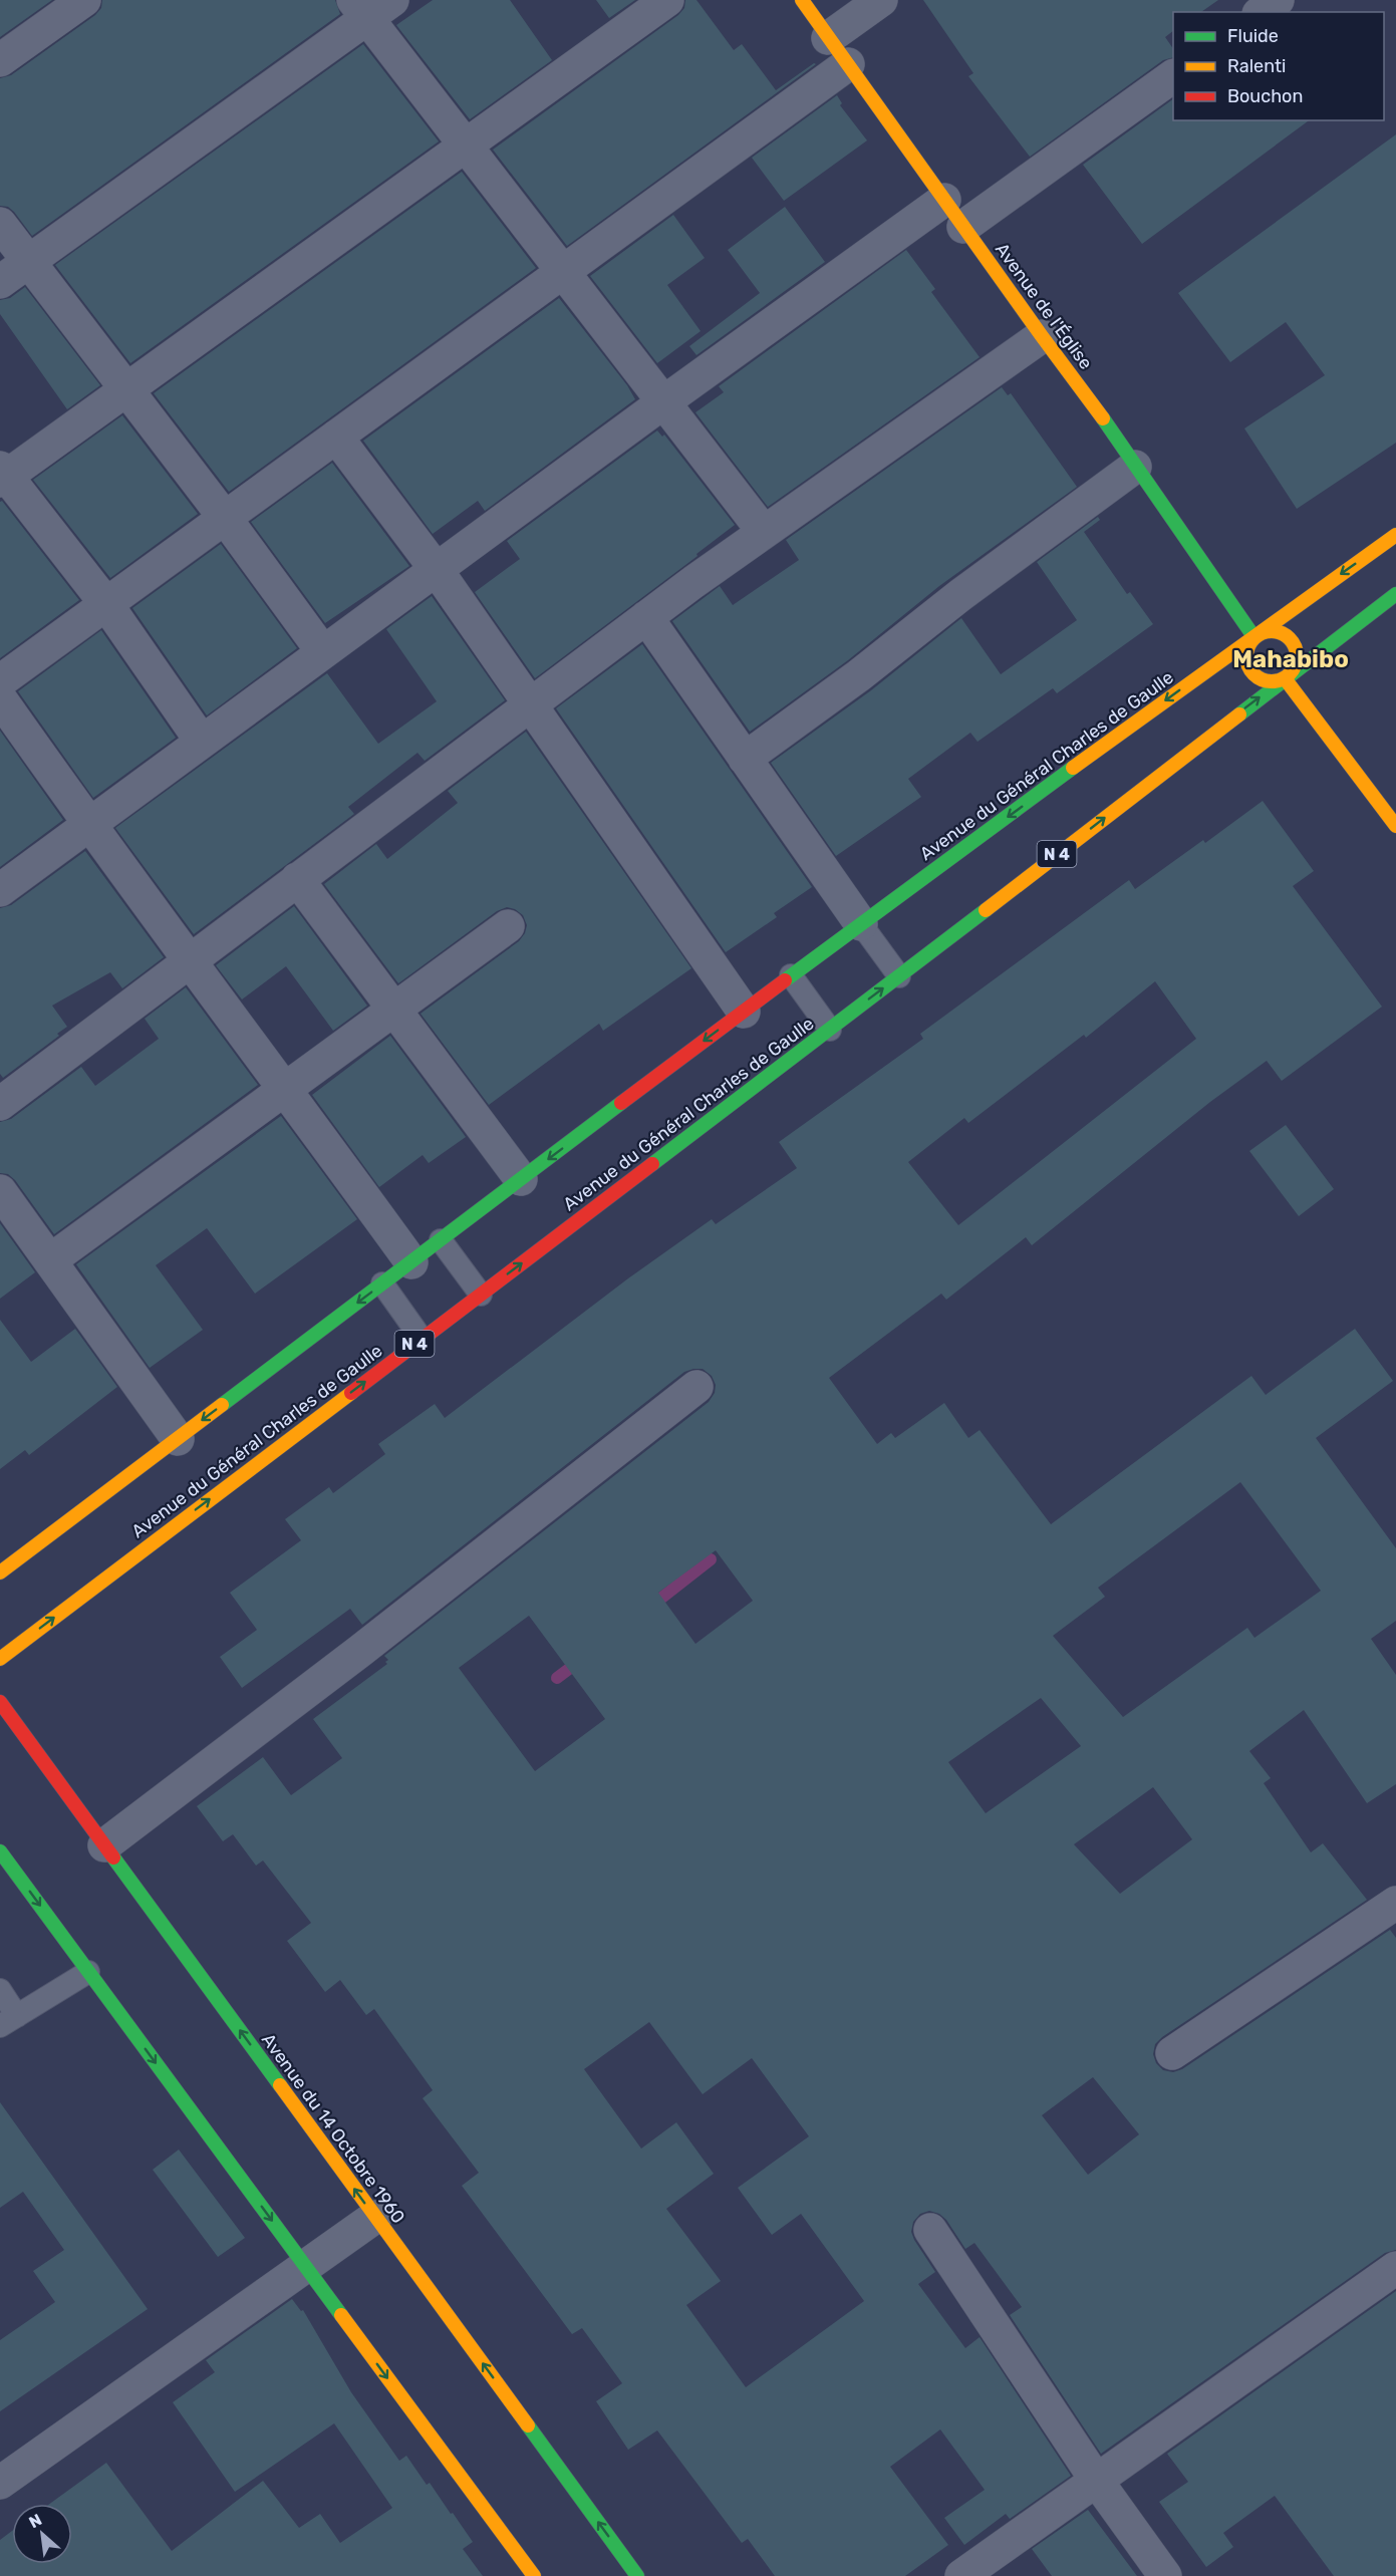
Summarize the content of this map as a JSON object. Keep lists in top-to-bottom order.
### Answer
{
  "streets": {
    "main road": [
      "Avenue de l'Église",
      "Avenue du Général Charles de Gaulle",
      "N 4",
      "Avenue du 14 Octobre 1960"
    ]
  },
  "crossings": [
    ["Avenue de l'Église", "Avenue du Général Charles de Gaulle"]
  ],
  "districts": ["Mahabibo"],
  "legend": ["Fluide", "Ralenti", "Bouchon"],
  "north": "top left"
}
